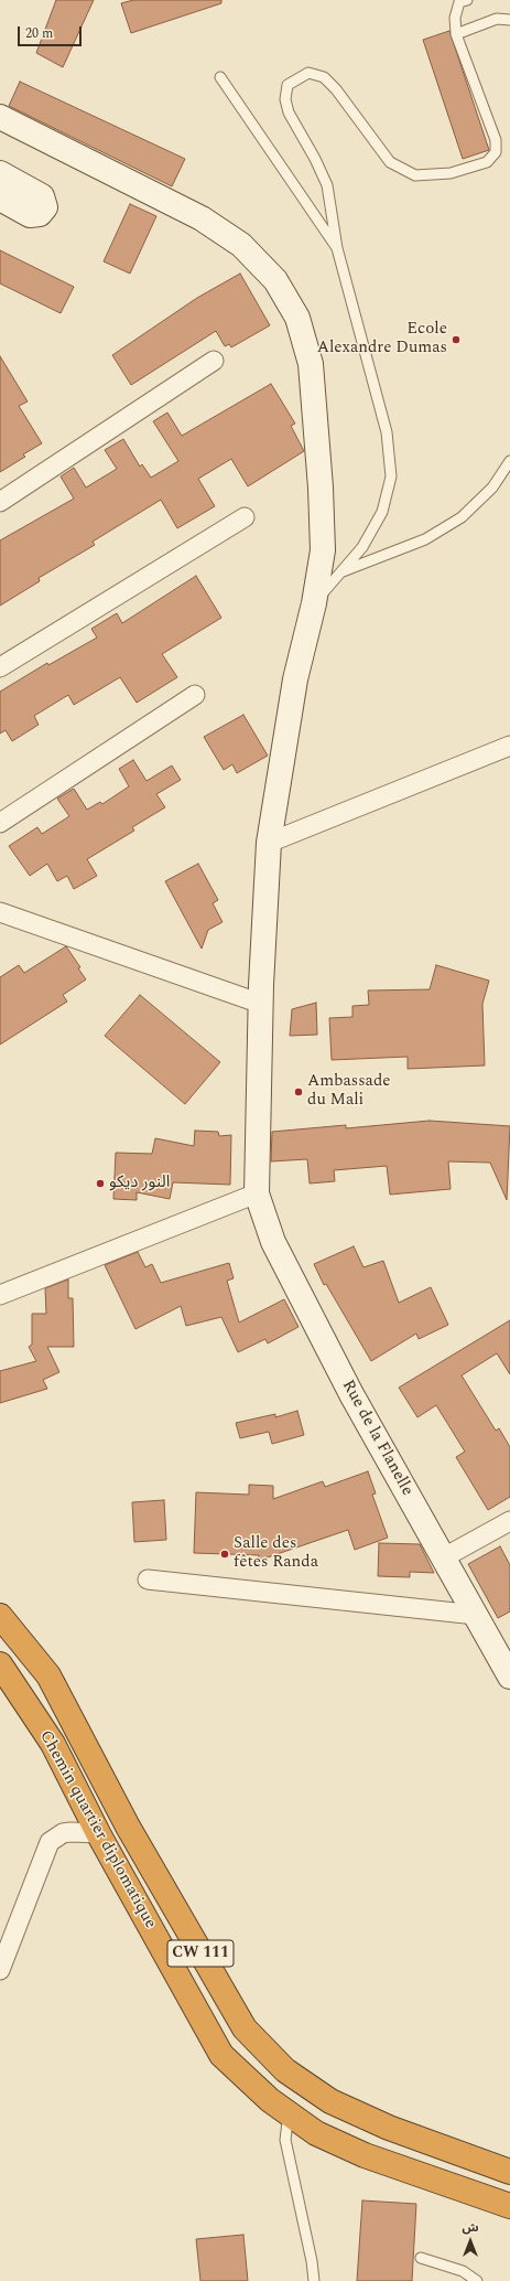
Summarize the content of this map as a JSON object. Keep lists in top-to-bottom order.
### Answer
{
  "streets": {
    "highway": ["Chemin quartier diplomatique", "CW 111"],
    "street": ["Rue de la Flanelle"]
  },
  "places": [
    "Ecole Alexandre Dumas",
    "Ambassade du Mali",
    "النور ديكو",
    "Salle des fêtes Randa"
  ],
  "scale_bar": "20 m",
  "north": "top"
}
